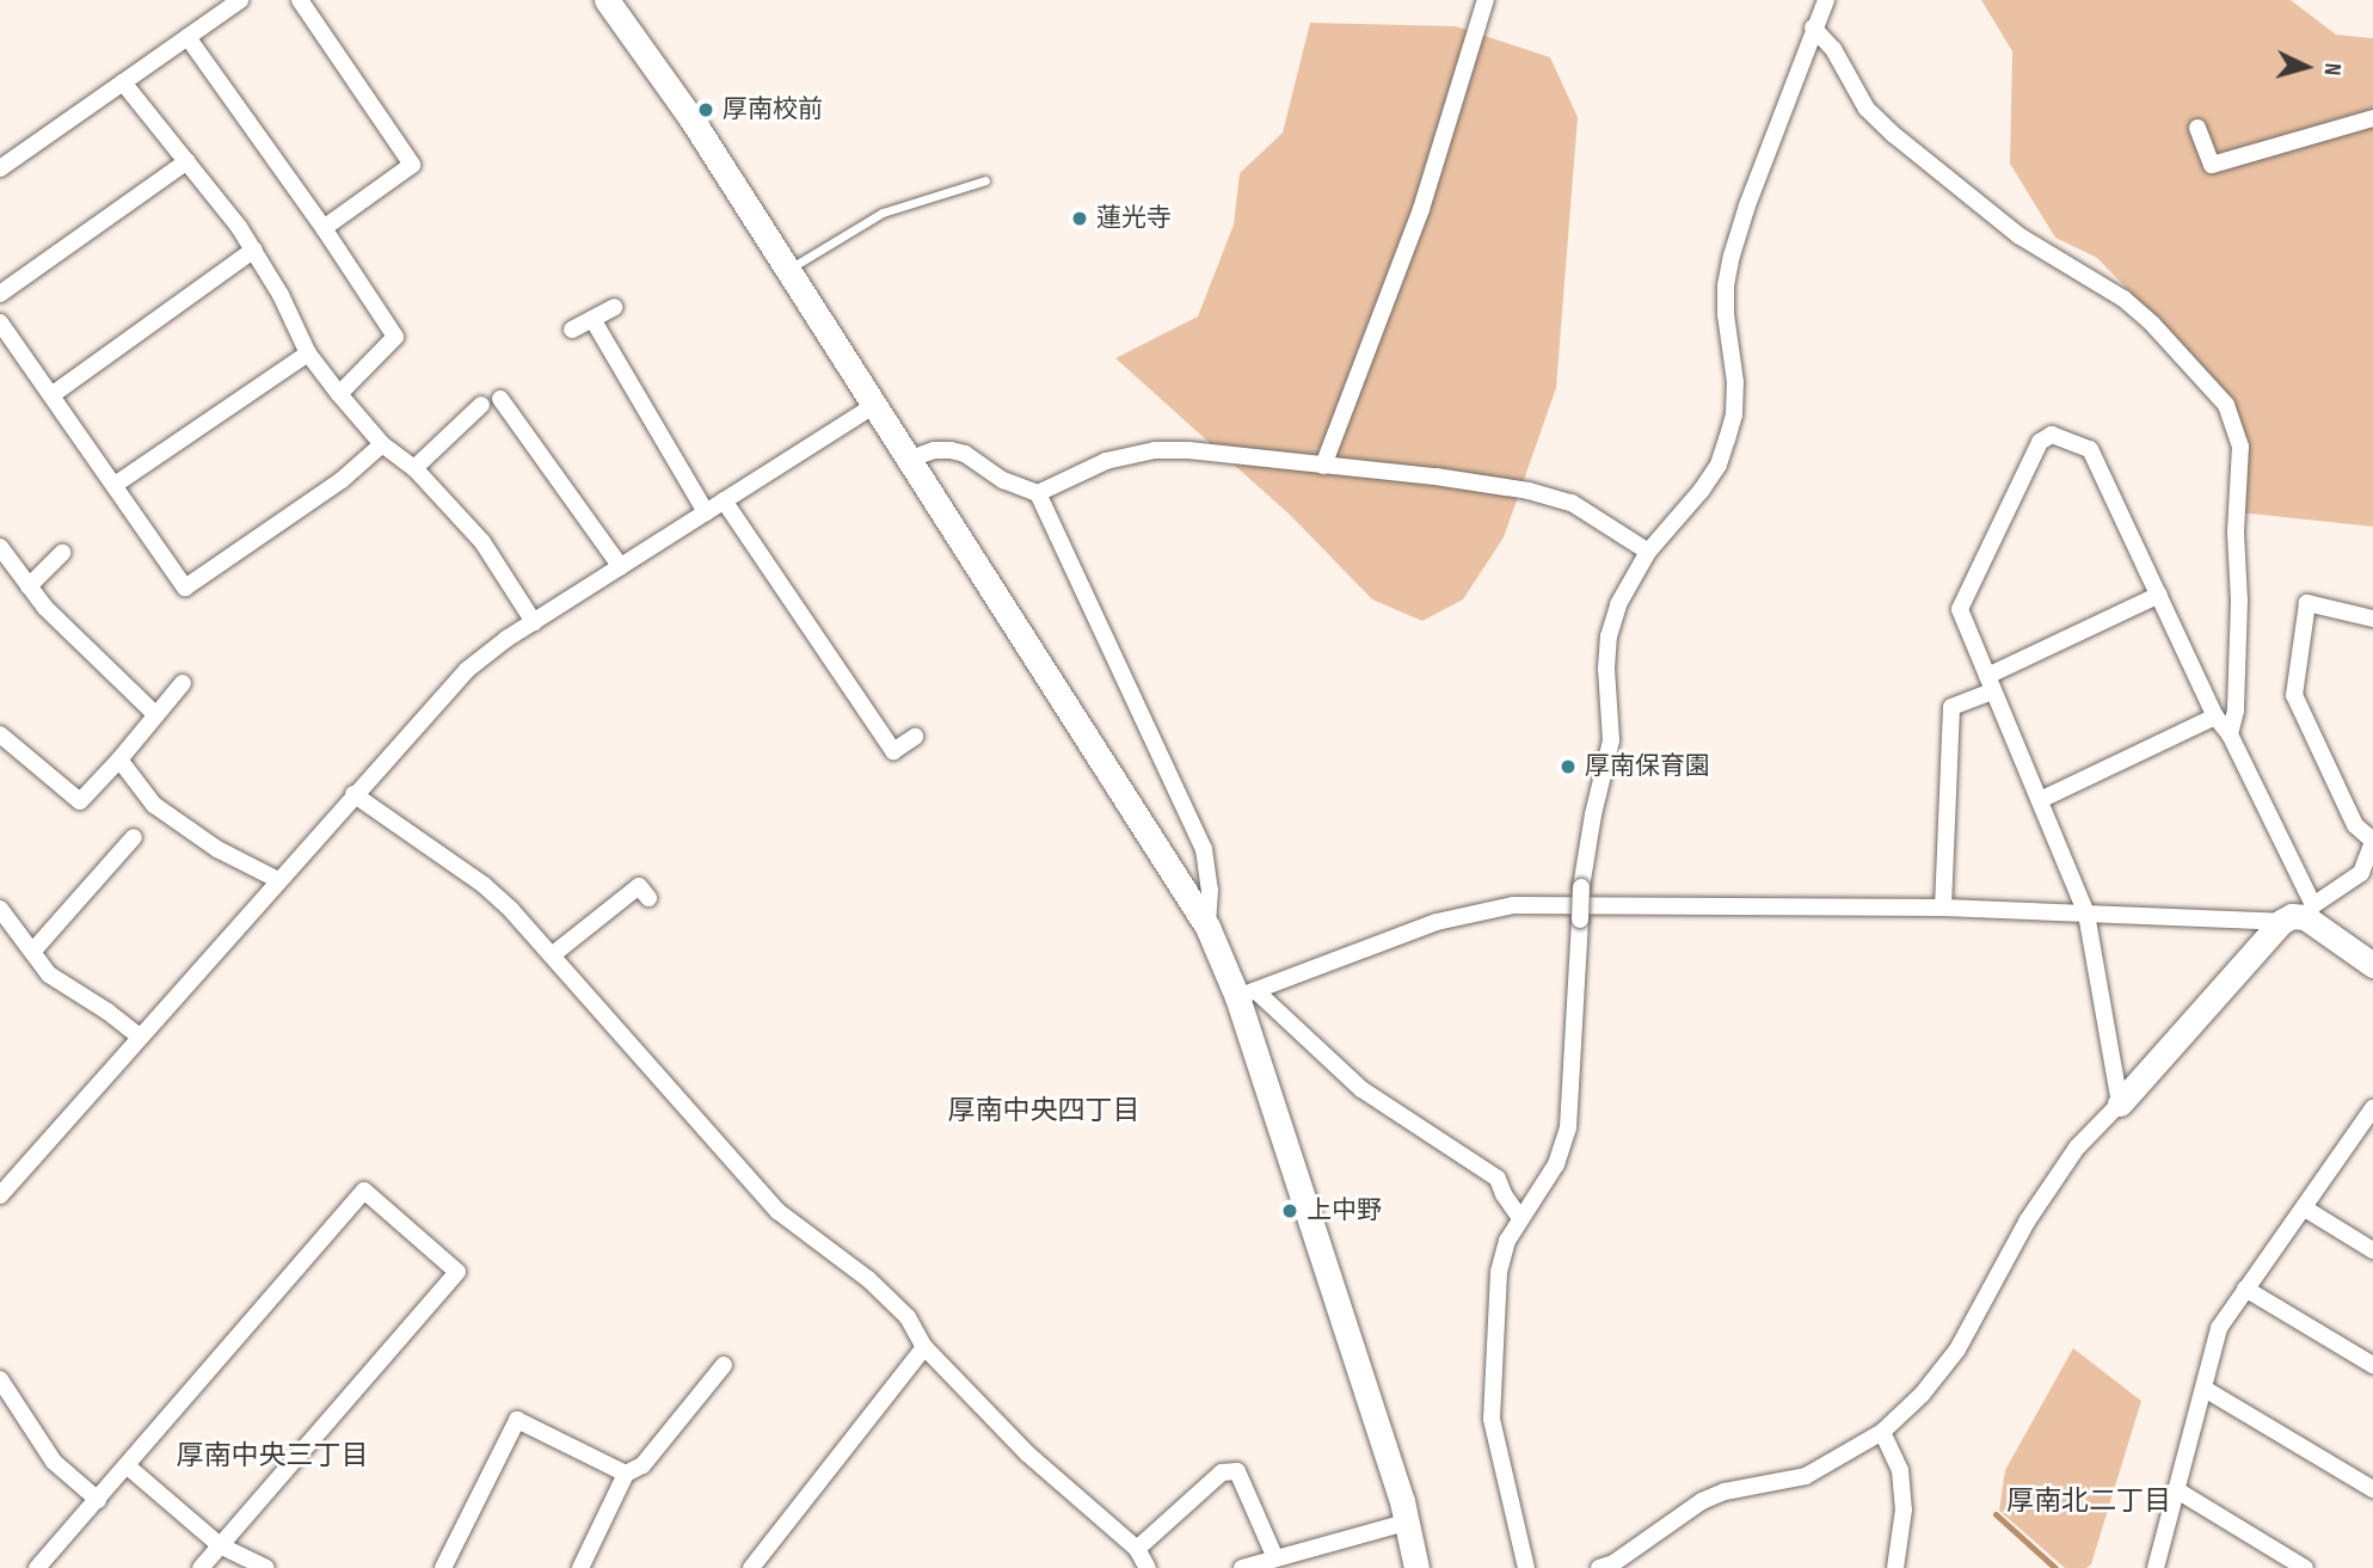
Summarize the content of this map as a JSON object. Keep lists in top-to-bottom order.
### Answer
{
  "districts": ["厚南中央四丁目", "厚南中央三丁目", "厚南北二丁目"],
  "places": [
    "厚南校前",
    "蓮光寺",
    "厚南保育園",
    "上中野"
  ],
  "north": "right"
}
